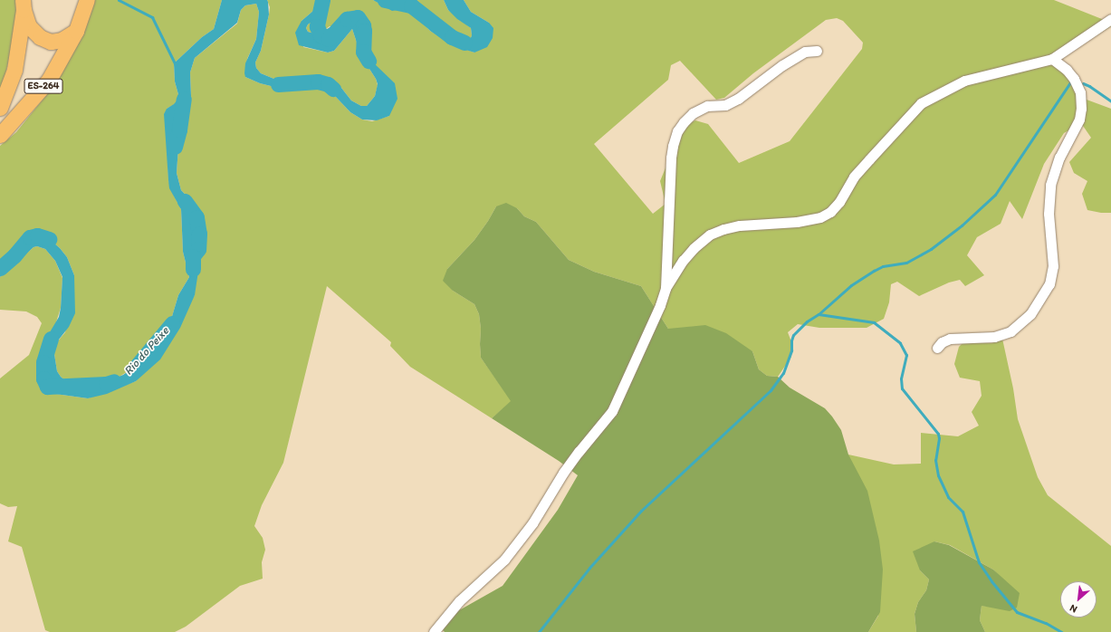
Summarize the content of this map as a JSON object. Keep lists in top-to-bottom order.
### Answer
{
  "streets": {
    "main road": ["ES-264"]
  },
  "water": ["Rio do Peixe"],
  "north": "bottom left"
}
